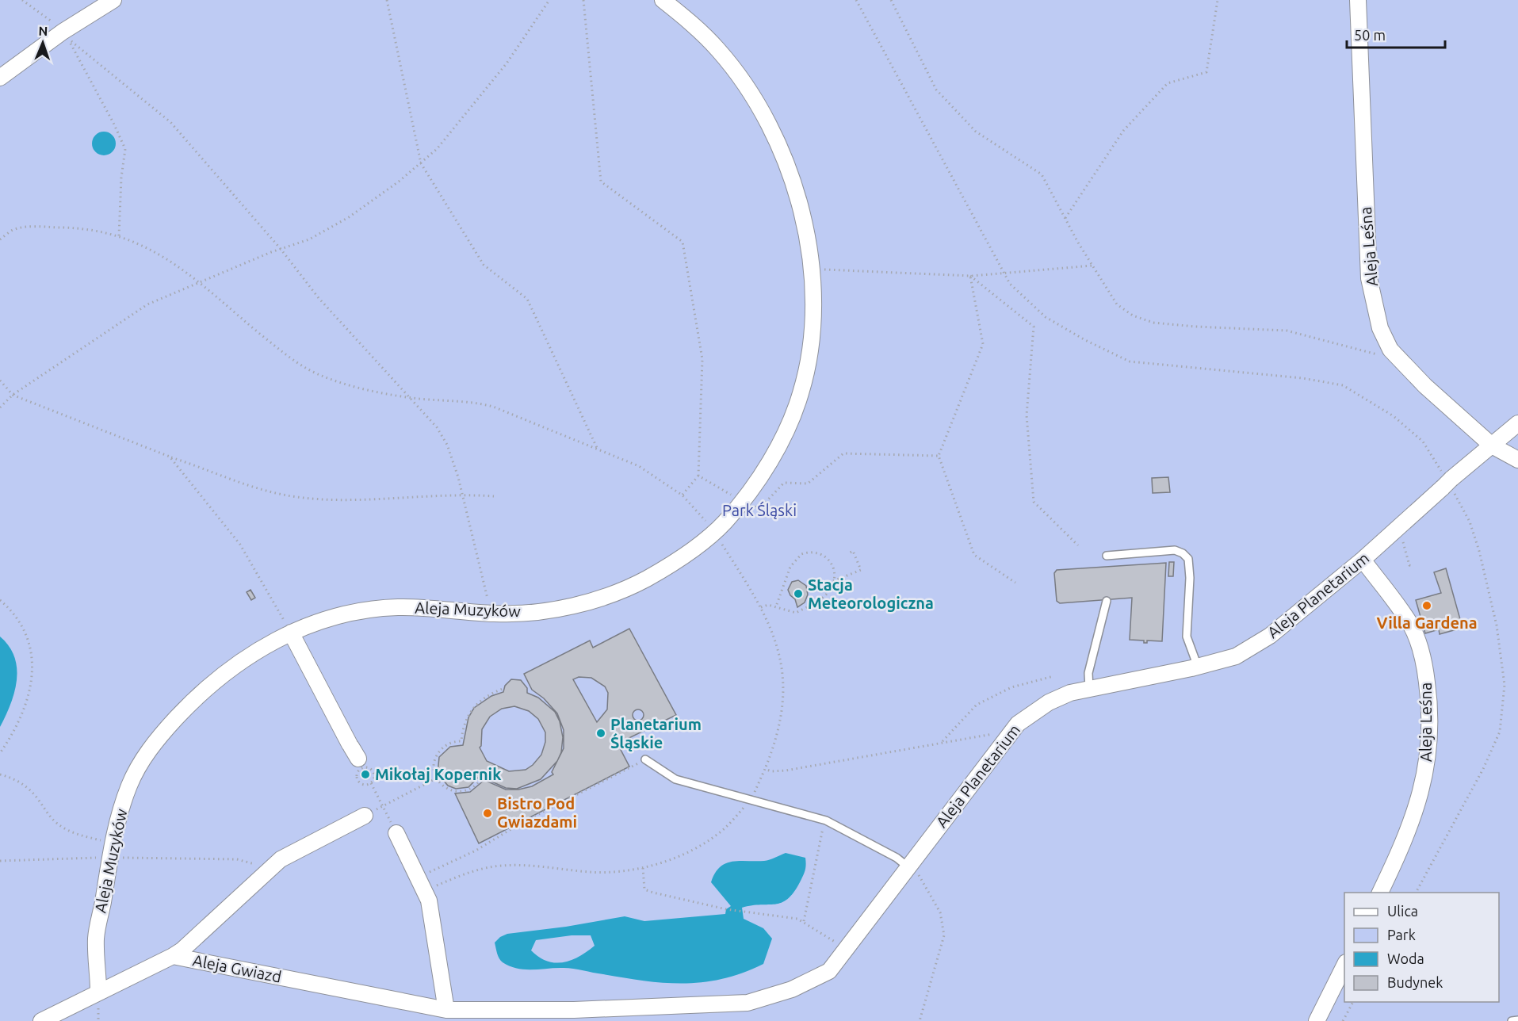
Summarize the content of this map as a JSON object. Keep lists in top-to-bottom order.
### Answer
{
  "streets": {
    "street": [
      "Aleja Leśna",
      "Aleja Planetarium",
      "Aleja Muzyków",
      "Aleja Gwiazd"
    ]
  },
  "crossings": [
    ["Aleja Leśna", "Aleja Planetarium"],
    ["Aleja Planetarium", "Aleja Gwiazd"],
    ["Aleja Muzyków", "Aleja Gwiazd"]
  ],
  "parks": ["Park Śląski"],
  "places": [
    "Stacja Meteorologiczna",
    "Villa Gardena",
    "Planetarium Śląskie",
    "Mikołaj Kopernik",
    "Bistro Pod Gwiazdami"
  ],
  "legend": [
    "Ulica",
    "Park",
    "Woda",
    "Budynek"
  ],
  "scale_bar": "50 m",
  "north": "top"
}
